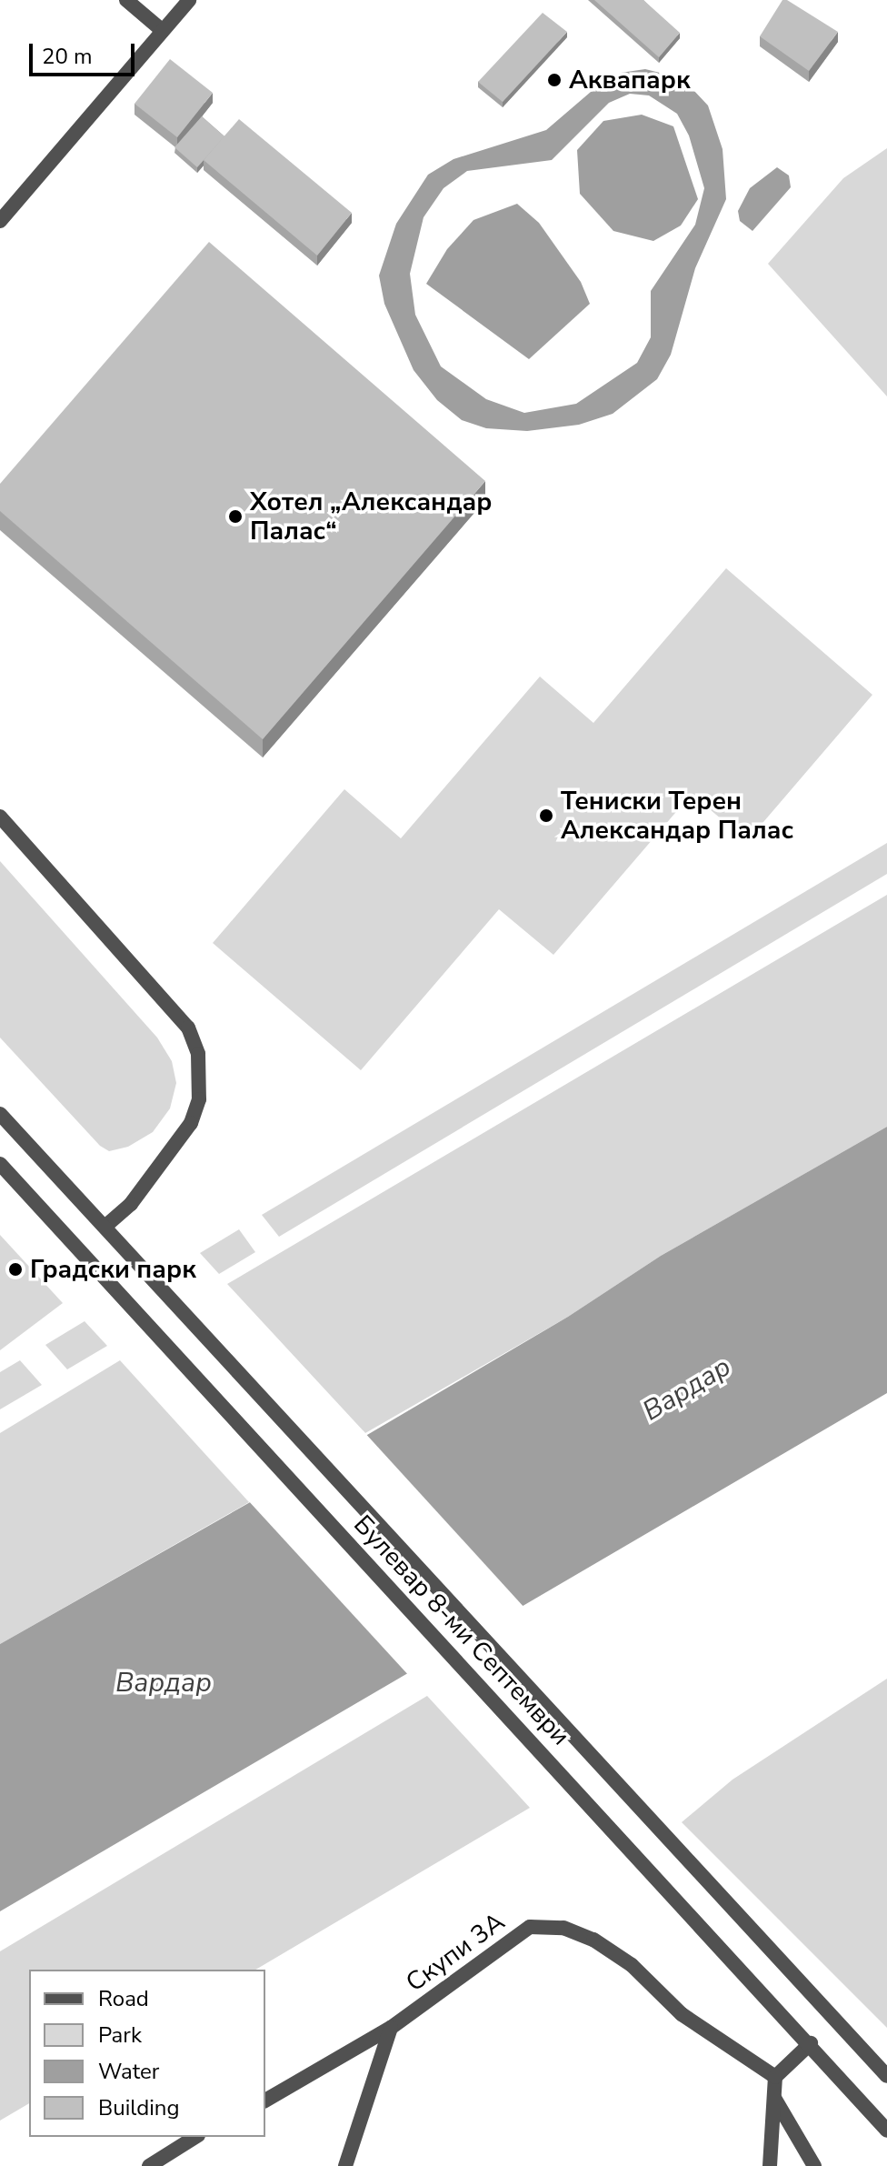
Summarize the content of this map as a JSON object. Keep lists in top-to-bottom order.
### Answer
{
  "streets": {
    "street": ["Булевар 8-ми Септември", "Скупи 3А"]
  },
  "water": ["Вардар"],
  "places": [
    "Аквапарк",
    "Хотел „Александар Палас“",
    "Тениски Терен Александар Палас",
    "Градски парк"
  ],
  "legend": [
    "Road",
    "Park",
    "Water",
    "Building"
  ],
  "scale_bar": "20 m"
}
